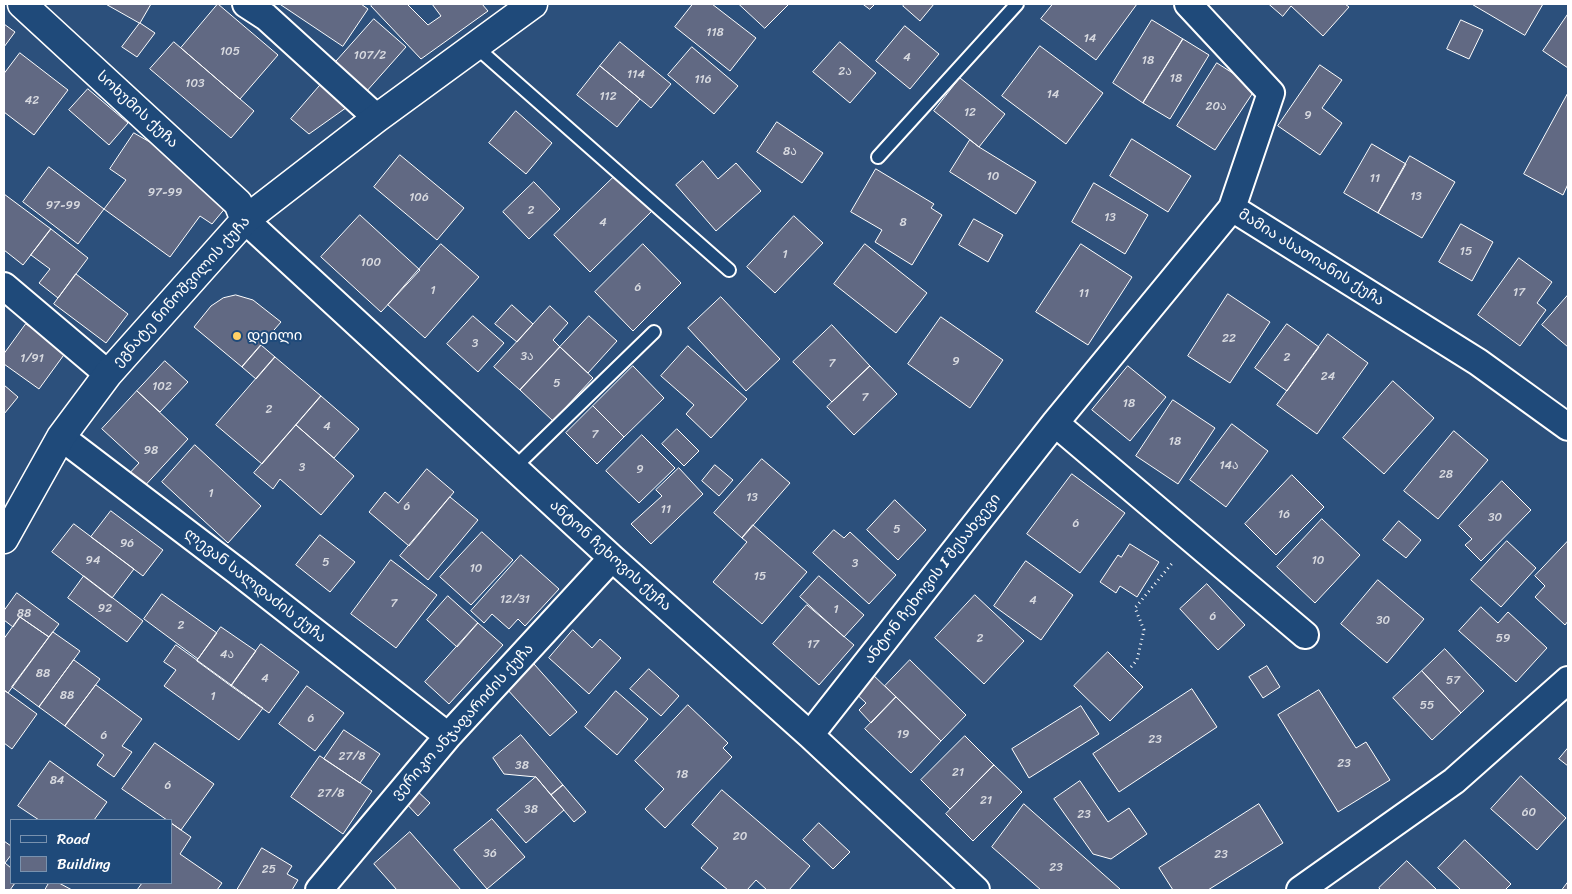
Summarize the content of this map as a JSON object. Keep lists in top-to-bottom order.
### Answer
{
  "streets": {
    "main road": ["სოხუმის ქუჩა", "ეგნატე ნინოშვილის ქუჩა"],
    "street": [
      "მამია ასათიანის ქუჩა",
      "ანტონ ჩეხოვის ქუჩა",
      "ანტონ ჩეხოვის I შესახვევი",
      "ლევან სალდაძის ქუჩა",
      "ვერიკო ანჯაფარიძის ქუჩა"
    ]
  },
  "crossings": [
    ["სოხუმის ქუჩა", "ეგნატე ნინოშვილის ქუჩა"],
    ["სოხუმის ქუჩა", "ანტონ ჩეხოვის ქუჩა"],
    ["მამია ასათიანის ქუჩა", "ანტონ ჩეხოვის I შესახვევი"],
    ["ეგნატე ნინოშვილის ქუჩა", "ანტონ ჩეხოვის ქუჩა"],
    ["ეგნატე ნინოშვილის ქუჩა", "ლევან სალდაძის ქუჩა"],
    ["ანტონ ჩეხოვის ქუჩა", "ანტონ ჩეხოვის I შესახვევი"],
    ["ანტონ ჩეხოვის ქუჩა", "ვერიკო ანჯაფარიძის ქუჩა"],
    ["ლევან სალდაძის ქუჩა", "ვერიკო ანჯაფარიძის ქუჩა"]
  ],
  "places": ["დეილი"],
  "house_numbers": [
    "118",
    "14",
    "105",
    "107/2",
    "4",
    "18",
    "2ა",
    "114",
    "18",
    "116",
    "103",
    "14",
    "112",
    "42",
    "20ა",
    "12",
    "9",
    "8ა",
    "10",
    "11",
    "97-99",
    "13",
    "106",
    "97-99",
    "2",
    "13",
    "4",
    "8",
    "15",
    "1",
    "100",
    "6",
    "1",
    "17",
    "11",
    "22",
    "3",
    "3ა",
    "2",
    "1/91",
    "9",
    "7",
    "24",
    "5",
    "102",
    "7",
    "18",
    "2",
    "4",
    "7",
    "18",
    "98",
    "14ა",
    "3",
    "9",
    "28",
    "1",
    "13",
    "6",
    "11",
    "16",
    "30",
    "6",
    "5",
    "96",
    "94",
    "10",
    "5",
    "3",
    "10",
    "15",
    "12/31",
    "4",
    "7",
    "92",
    "1",
    "88",
    "6",
    "30",
    "2",
    "2",
    "59",
    "17",
    "4ა",
    "88",
    "4",
    "57",
    "88",
    "1",
    "55",
    "6",
    "19",
    "6",
    "23",
    "27/8",
    "23",
    "38",
    "21",
    "18",
    "84",
    "6",
    "27/8",
    "21",
    "38",
    "60",
    "23",
    "20",
    "36",
    "23",
    "23",
    "25"
  ],
  "legend": ["Road", "Building"]
}
